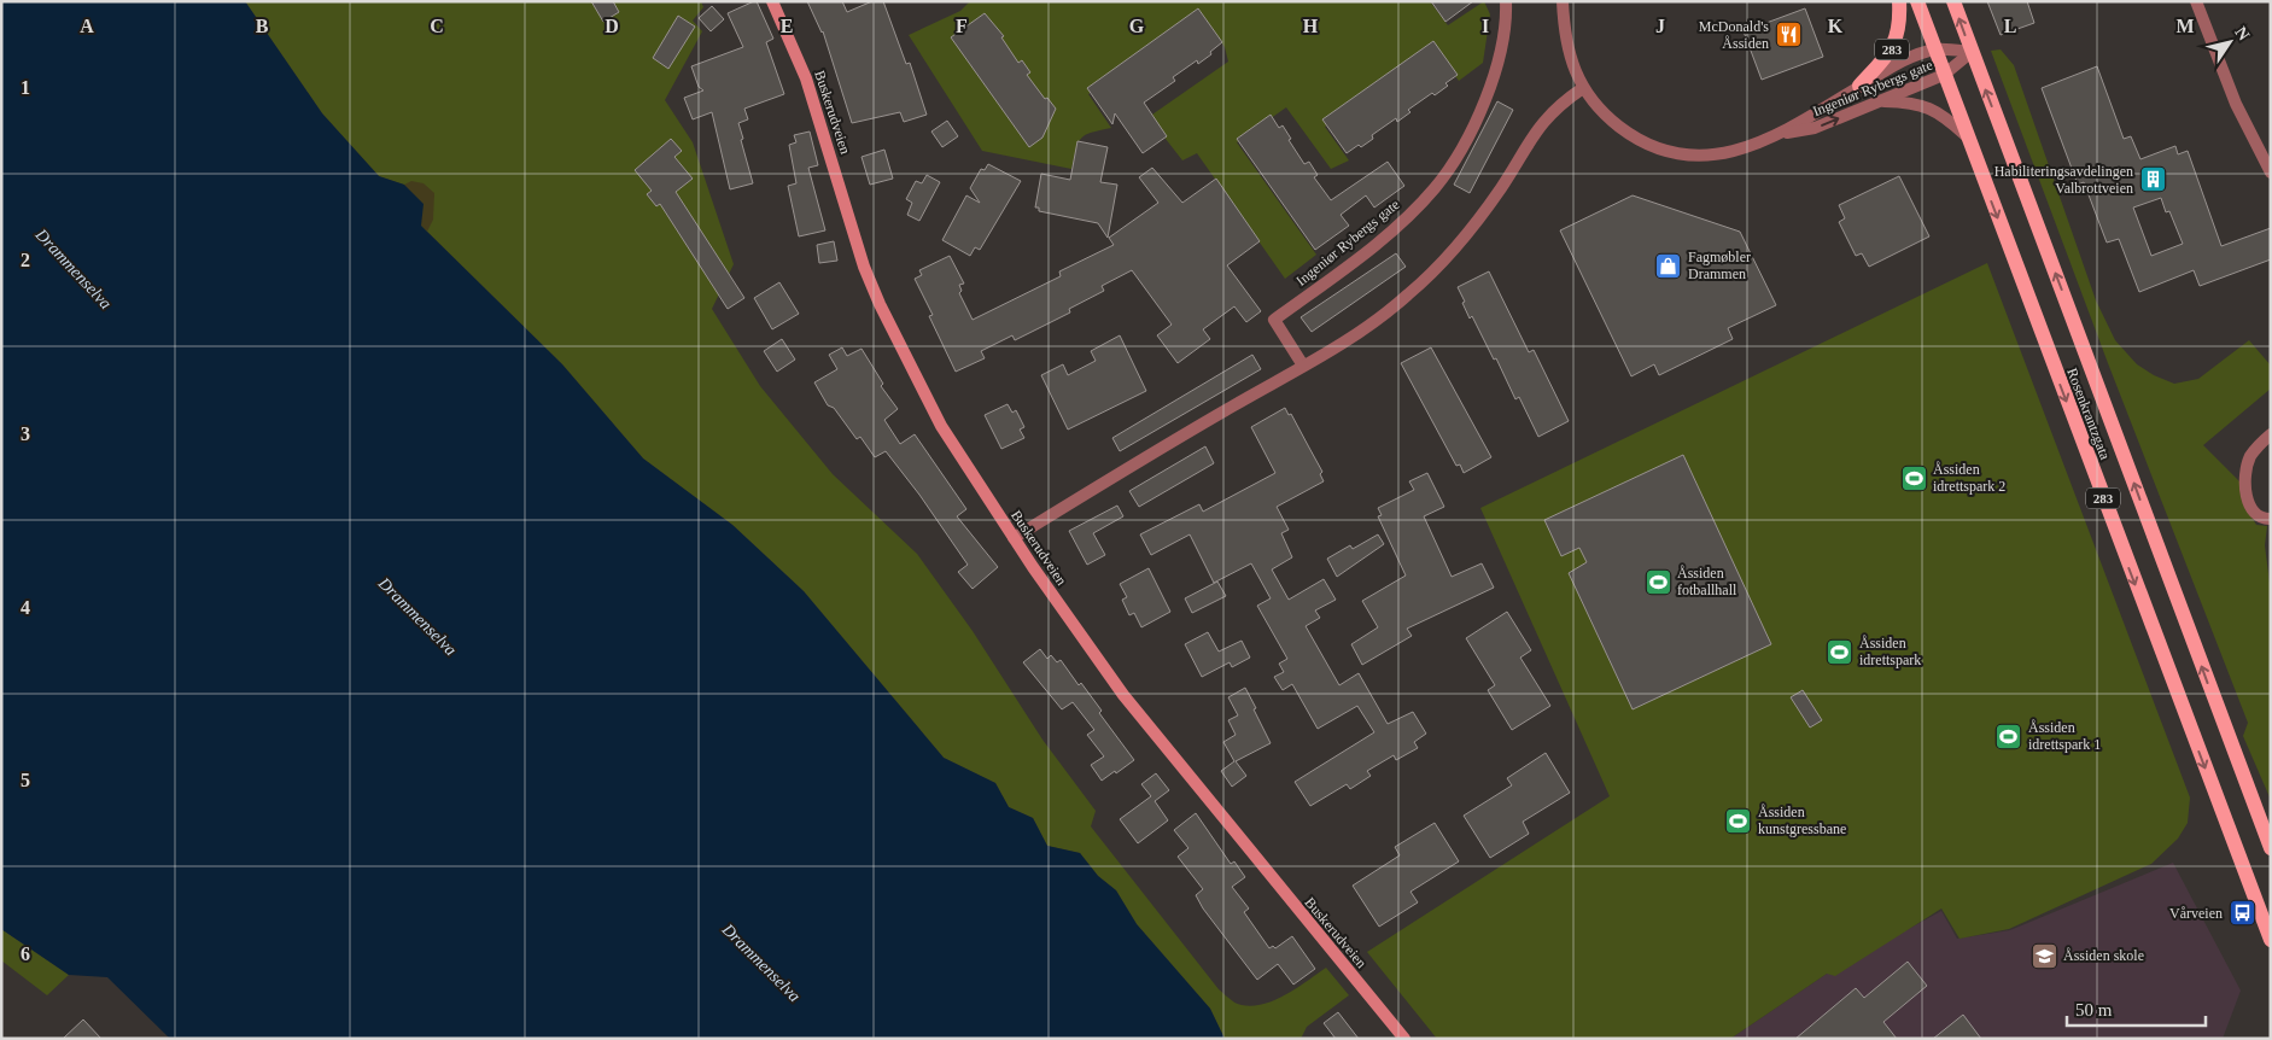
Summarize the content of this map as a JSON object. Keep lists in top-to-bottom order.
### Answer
{
  "streets": {
    "main road": ["283", "Buskerudveien", "Rosenkrantzgata"],
    "street": ["Ingeniør Rybergs gate"]
  },
  "crossings": [
    ["283", "Ingeniør Rybergs gate"],
    ["Ingeniør Rybergs gate", "Rosenkrantzgata"]
  ],
  "water": ["Drammenselva"],
  "places": {
    "restaurant": ["McDonald's Åssiden"],
    "building": ["Habiliteringsavdelingen Valbrottveien"],
    "shop": ["Fagmøbler Drammen"],
    "sports": [
      "Åssiden idrettspark 2",
      "Åssiden fotballhall",
      "Åssiden idrettspark",
      "Åssiden idrettspark 1",
      "Åssiden kunstgressbane"
    ],
    "bus stop": ["Vårveien"],
    "school or university": ["Åssiden skole"]
  },
  "scale_bar": "50 m",
  "north": "top right",
  "grid": {
    "columns": [
      "A",
      "B",
      "C",
      "D",
      "E",
      "F",
      "G",
      "H",
      "I",
      "J",
      "K",
      "L",
      "M"
    ],
    "rows": [
      "1",
      "2",
      "3",
      "4",
      "5",
      "6"
    ]
  }
}
